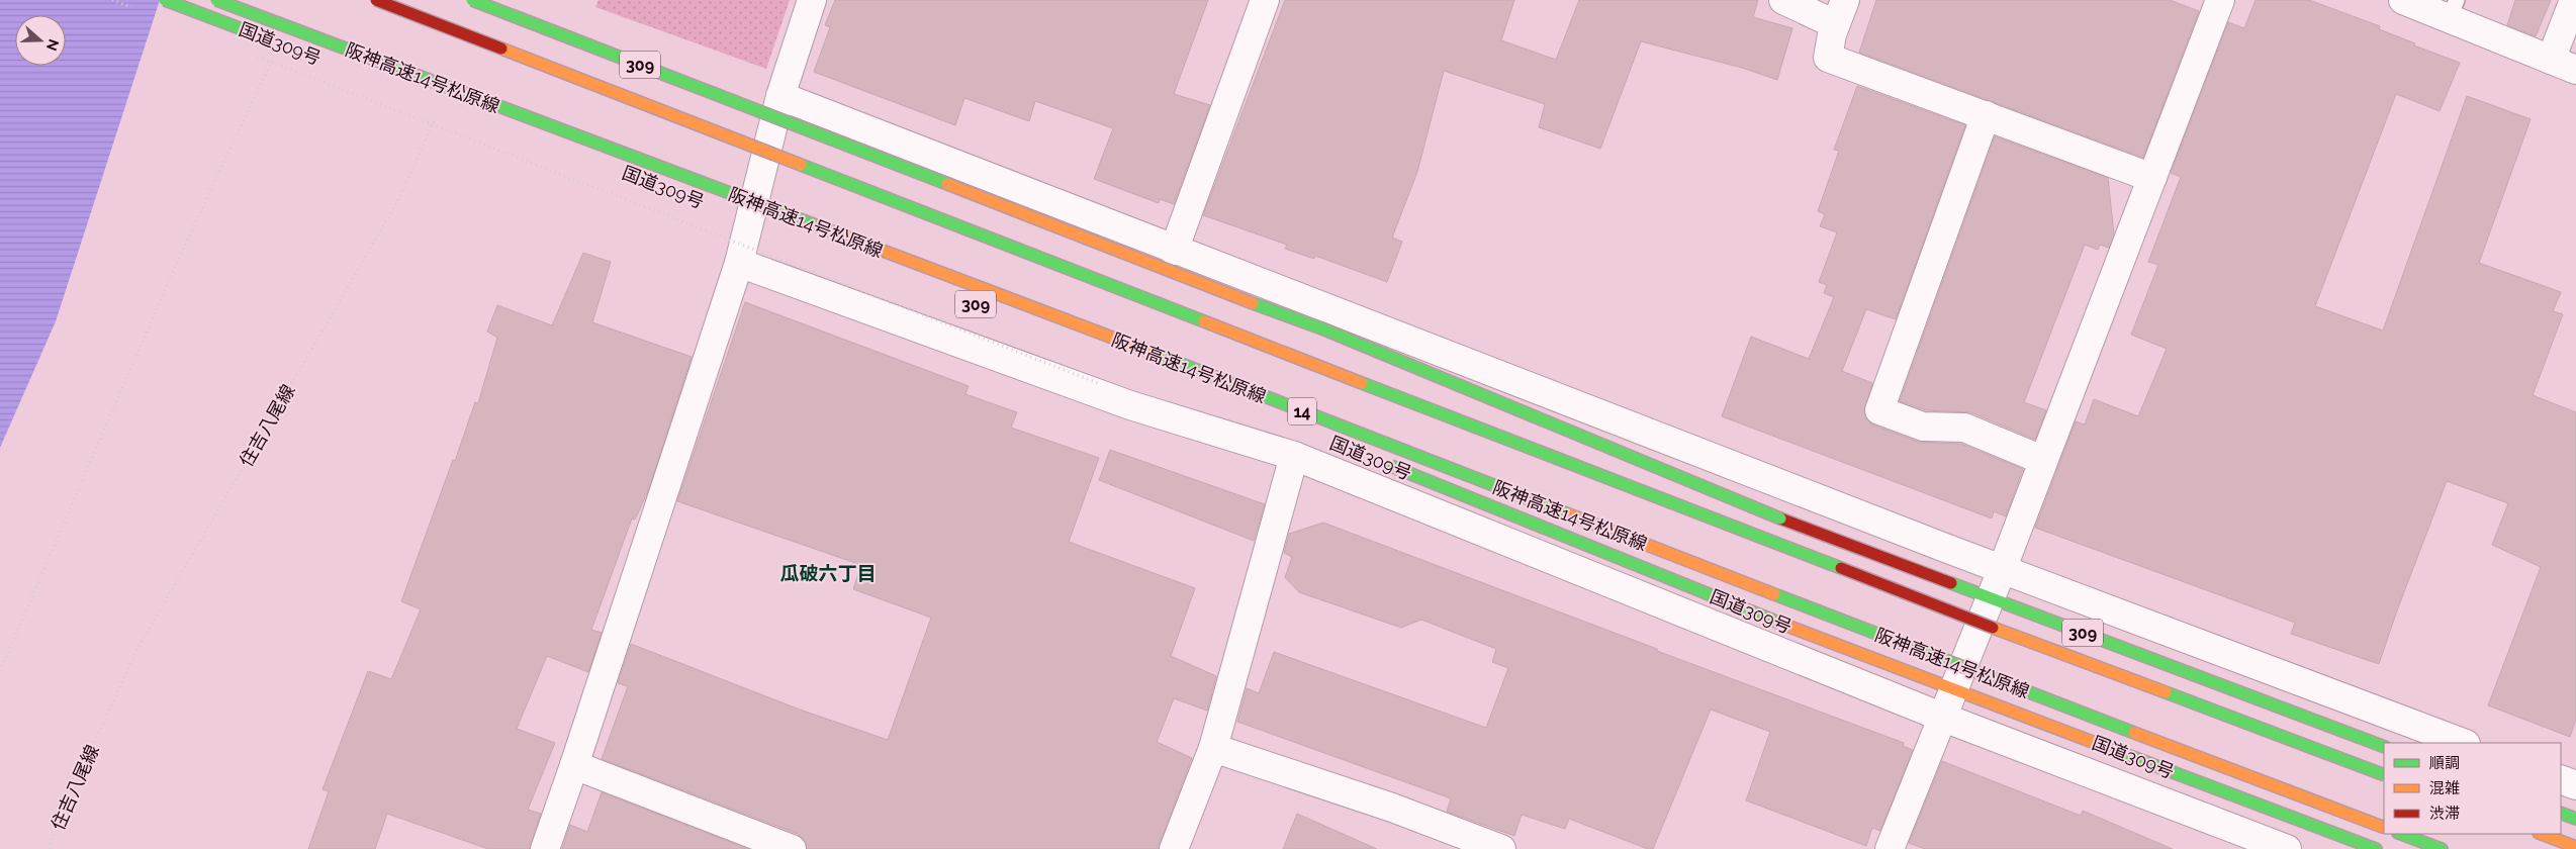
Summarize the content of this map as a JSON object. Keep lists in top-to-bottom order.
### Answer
{
  "streets": {
    "highway": [
      "国道309号",
      "309",
      "阪神高速14号松原線",
      "14"
    ],
    "path": ["住吉八尾線"]
  },
  "districts": ["瓜破六丁目"],
  "legend": ["順調", "混雑", "渋滞"],
  "north": "right"
}
